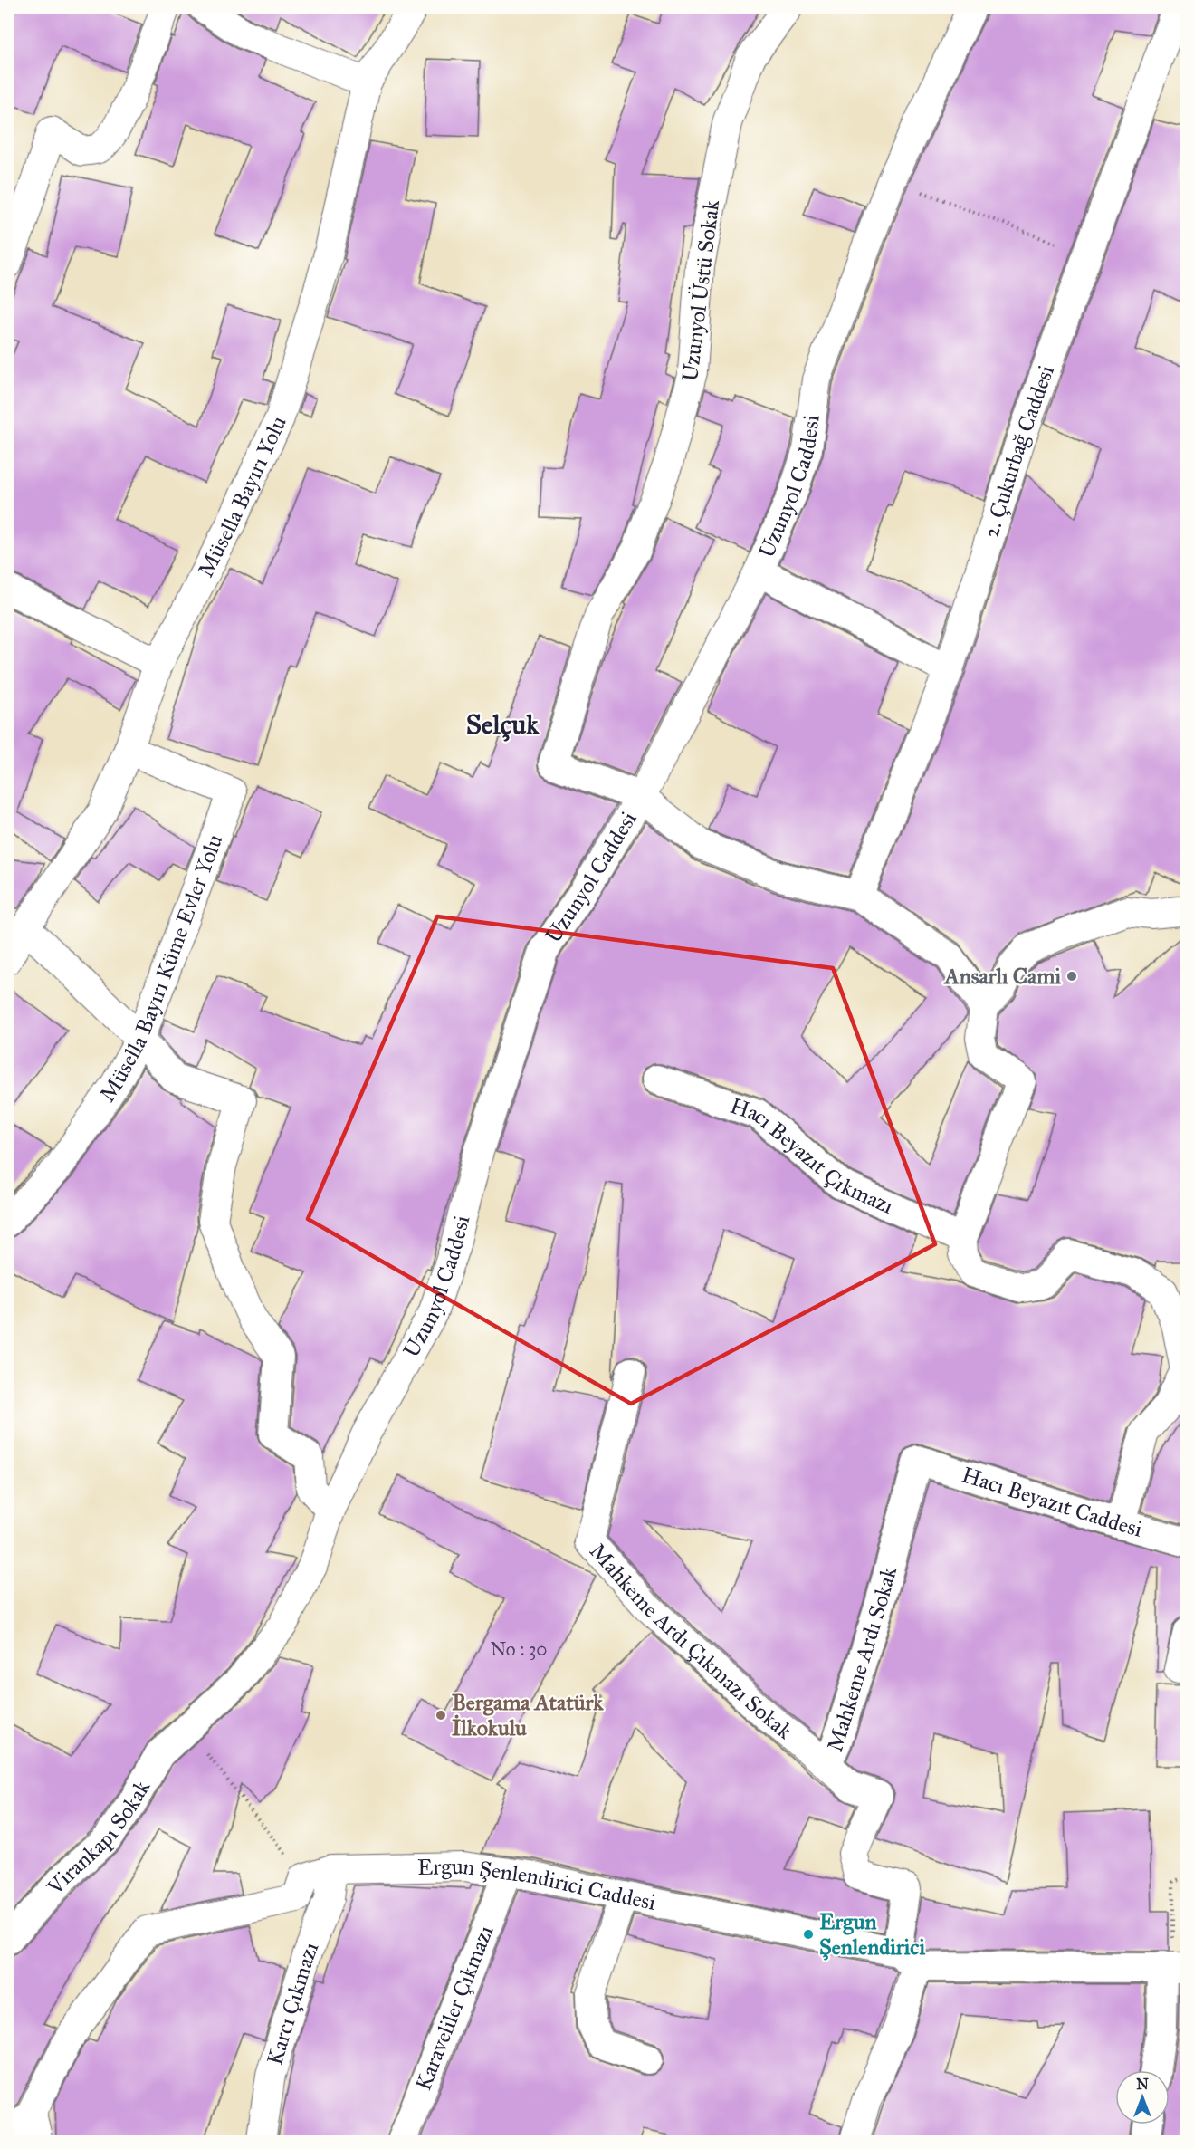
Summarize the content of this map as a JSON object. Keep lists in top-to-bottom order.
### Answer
{
  "streets": {
    "street": [
      "Uzunyol Üstü Sokak",
      "2. Çukurbağ Caddesi",
      "Uzunyol Caddesi",
      "Müsella Bayırı Yolu",
      "Müsella Bayırı Küme Evler Yolu",
      "Hacı Beyazıt Çıkmazı",
      "Hacı Beyazıt Caddesi",
      "Mahkeme Ardı Çıkmazı Sokak",
      "Mahkeme Ardı Sokak",
      "Virankapı Sokak",
      "Ergun Şenlendirici Caddesi",
      "Karcı Çıkmazı",
      "Karaveliler Çıkmazı"
    ]
  },
  "crossings": [
    ["Uzunyol Üstü Sokak", "Uzunyol Caddesi"],
    ["Uzunyol Caddesi", "Virankapı Sokak"],
    ["Müsella Bayırı Yolu", "Müsella Bayırı Küme Evler Yolu"],
    ["Hacı Beyazıt Caddesi", "Mahkeme Ardı Sokak"],
    ["Mahkeme Ardı Çıkmazı Sokak", "Mahkeme Ardı Sokak"],
    ["Mahkeme Ardı Sokak", "Ergun Şenlendirici Caddesi"],
    ["Ergun Şenlendirici Caddesi", "Karcı Çıkmazı"],
    ["Ergun Şenlendirici Caddesi", "Karaveliler Çıkmazı"]
  ],
  "districts": ["Selçuk"],
  "places": ["Ansarlı Cami", "Bergama Atatürk İlkokulu", "Ergun Şenlendirici"],
  "house_numbers": ["No : 30"],
  "north": "top"
}
